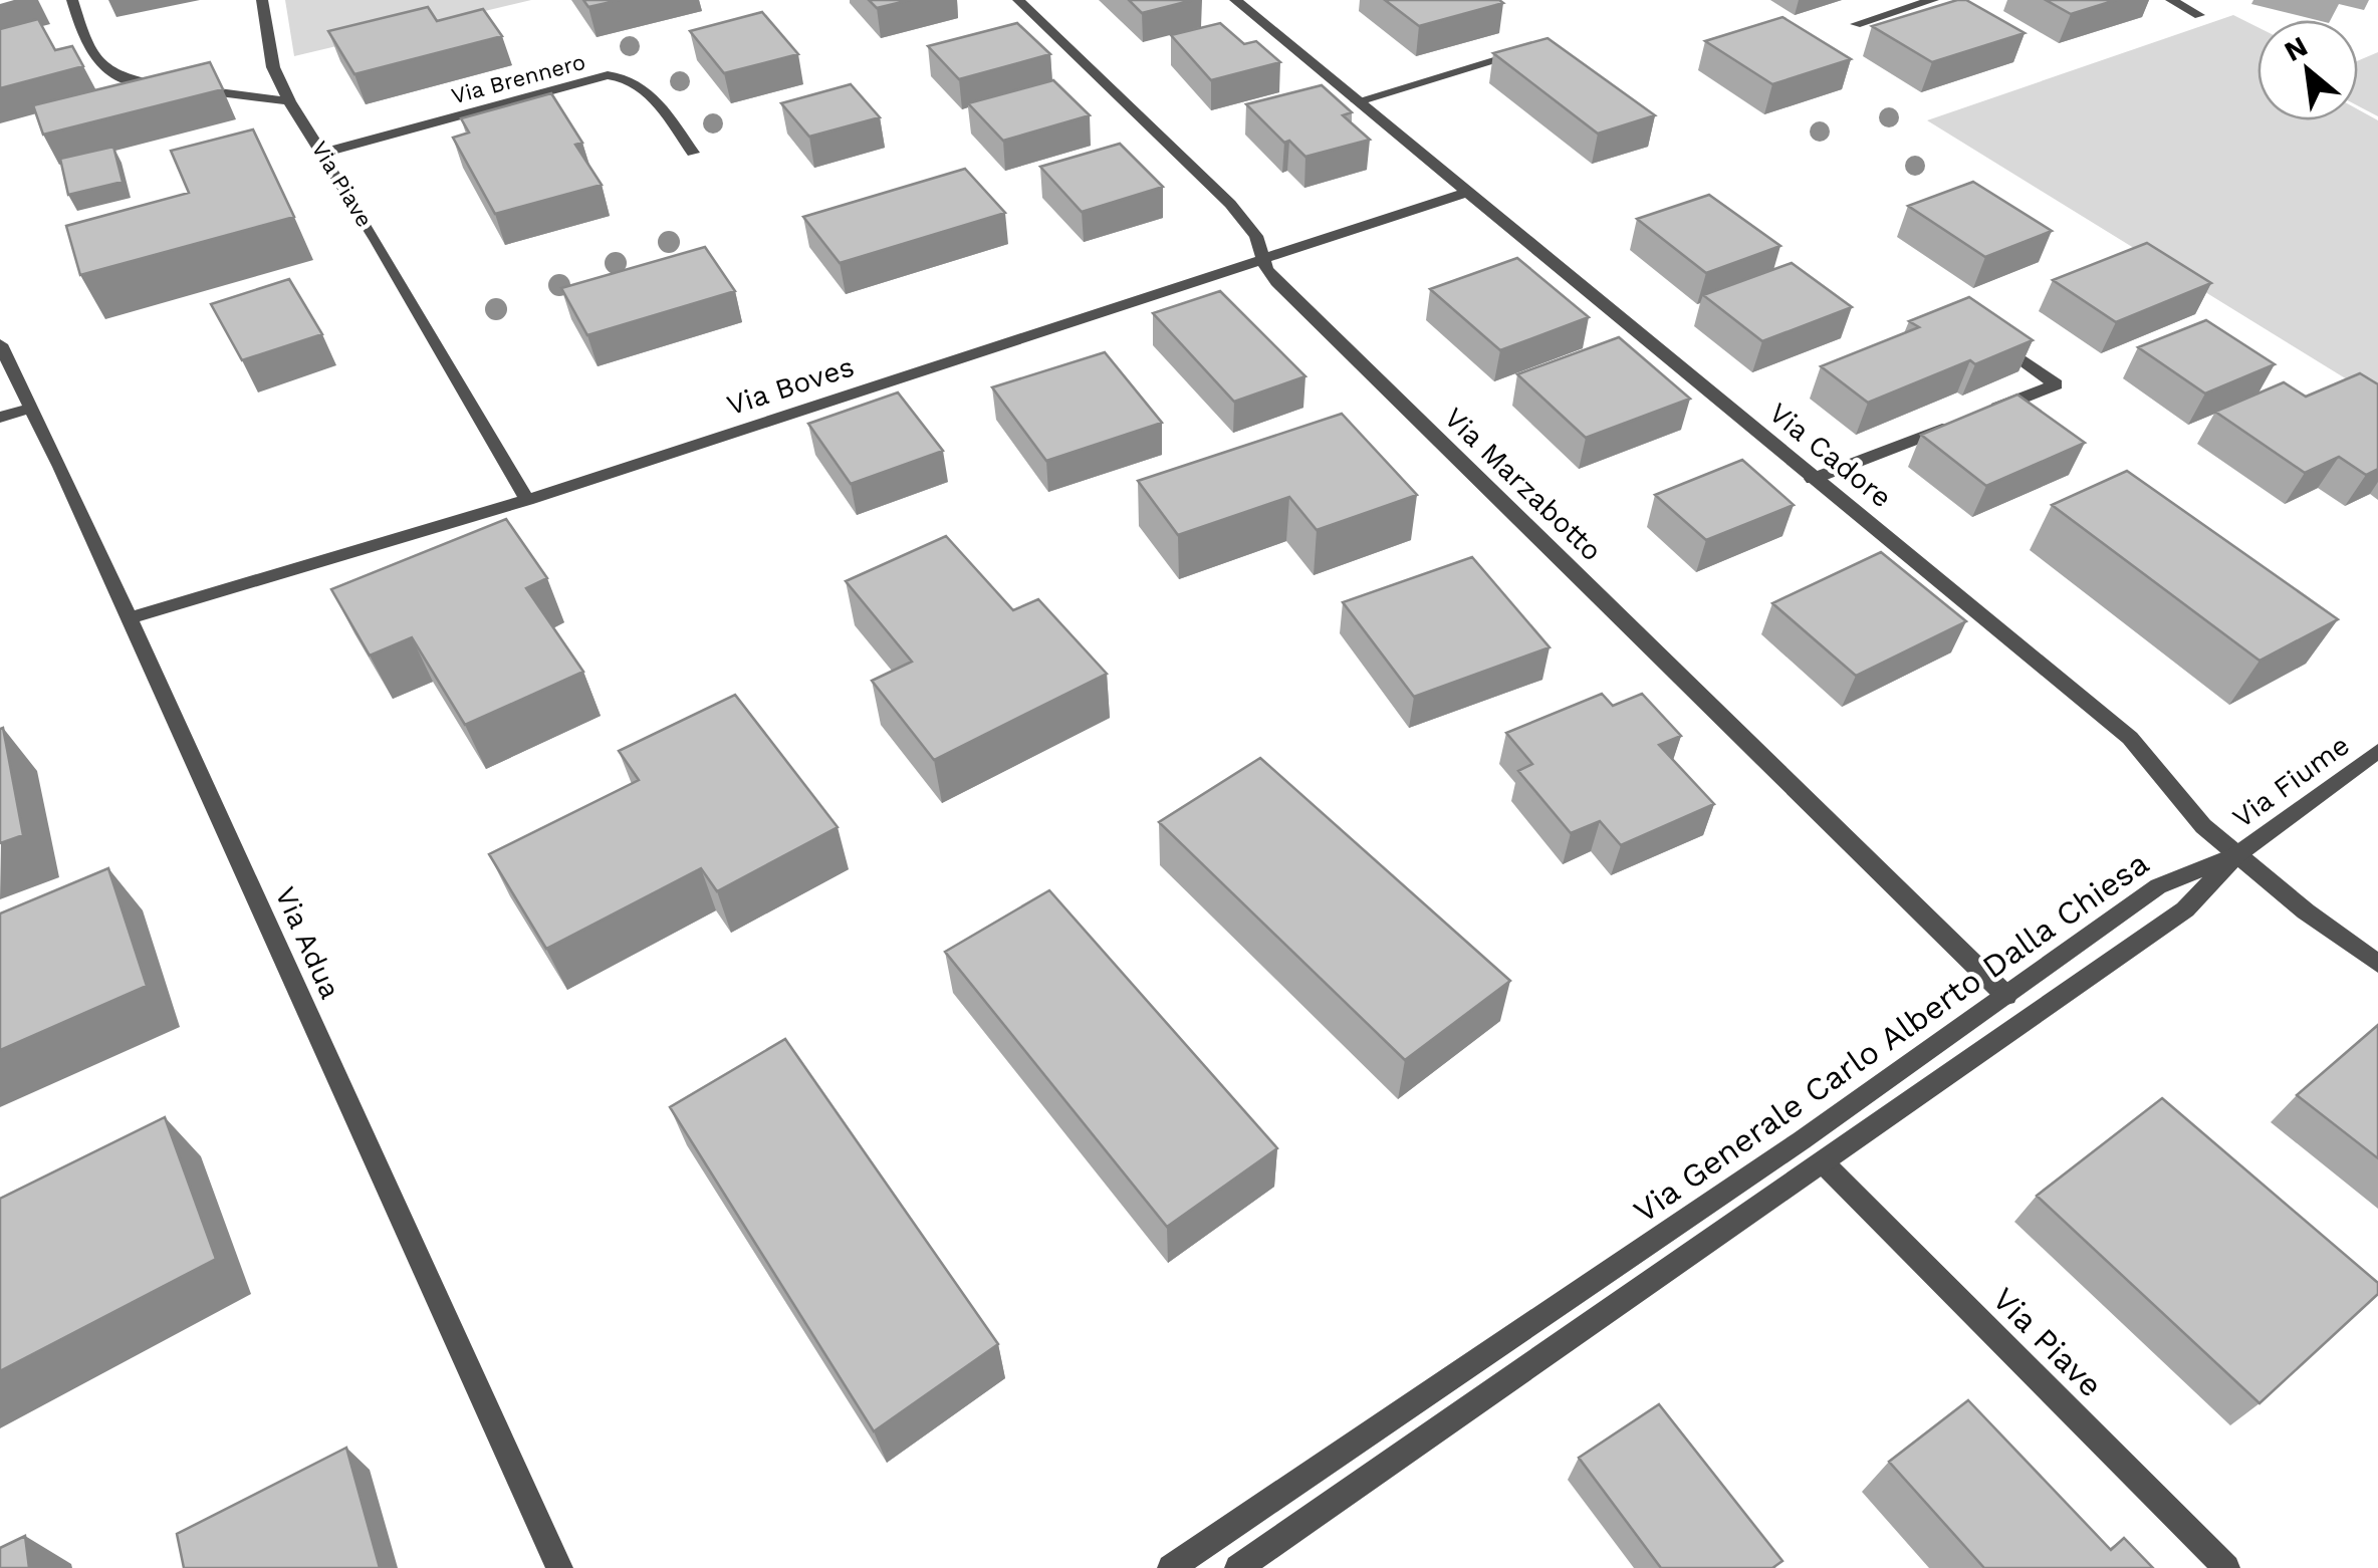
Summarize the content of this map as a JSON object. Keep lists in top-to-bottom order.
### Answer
{
  "streets": {
    "street": [
      "Via Brennero",
      "Via Piave",
      "Via Boves",
      "Via Cadore",
      "Via Marzabotto",
      "Via Fiume",
      "Via Adua",
      "Via Generale Carlo Alberto Dalla Chiesa"
    ]
  },
  "crossings": [
    ["Via Brennero", "Via Piave"],
    ["Via Piave", "Via Boves"],
    ["Via Boves", "Via Cadore"],
    ["Via Boves", "Via Marzabotto"],
    ["Via Boves", "Via Adua"],
    ["Via Cadore", "Via Fiume"],
    ["Via Cadore", "Via Generale Carlo Alberto Dalla Chiesa"],
    ["Via Marzabotto", "Via Generale Carlo Alberto Dalla Chiesa"],
    ["Via Fiume", "Via Generale Carlo Alberto Dalla Chiesa"]
  ],
  "north": "top left"
}
